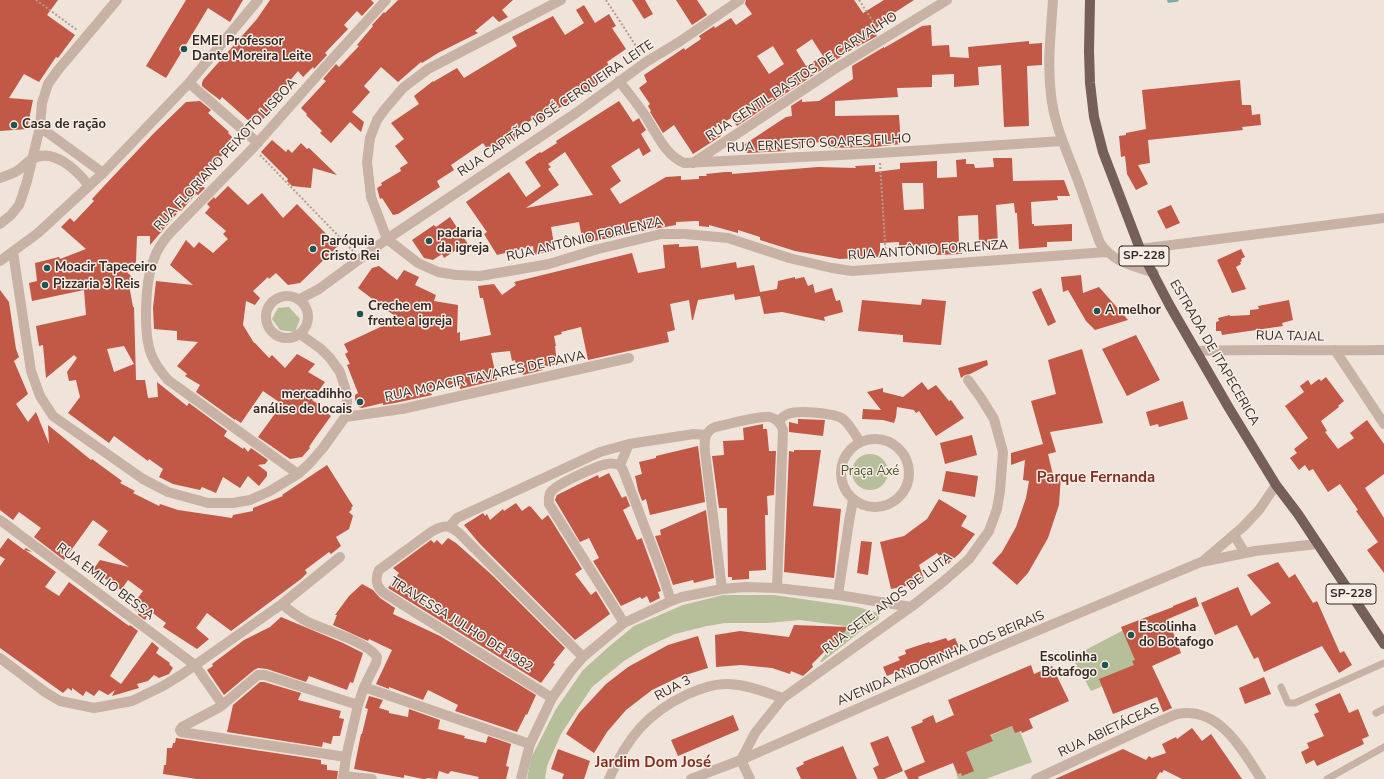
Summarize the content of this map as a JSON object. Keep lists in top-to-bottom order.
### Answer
{
  "streets": {
    "main road": ["SP-228", "ESTRADA DE ITAPECERICA"],
    "street": [
      "RUA GENTIL BASTOS DE CARVALHO",
      "RUA CAPITÃO JOSÉ CERQUEIRA LEITE",
      "RUA ERNESTO SOARES FILHO",
      "RUA FLORIANO PEIXOTO LISBOA",
      "RUA ANTÔNIO FORLENZA",
      "RUA TAJAL",
      "RUA MOACIR TAVARES DE PAIVA",
      "RUA EMILIO BESSA",
      "RUA SETE ANOS DE LUTA",
      "TRAVESSA JULHO DE 1982",
      "AVENIDA ANDORINHA DOS BEIRAIS",
      "RUA 3",
      "RUA ABIETÁCEAS"
    ]
  },
  "crossings": [
    ["RUA GENTIL BASTOS DE CARVALHO", "RUA ERNESTO SOARES FILHO"],
    ["RUA CAPITÃO JOSÉ CERQUEIRA LEITE", "RUA ERNESTO SOARES FILHO"],
    ["RUA CAPITÃO JOSÉ CERQUEIRA LEITE", "RUA ANTÔNIO FORLENZA"],
    ["SP-228", "ESTRADA DE ITAPECERICA"],
    ["SP-228", "AVENIDA ANDORINHA DOS BEIRAIS"],
    ["RUA TAJAL", "ESTRADA DE ITAPECERICA"],
    ["ESTRADA DE ITAPECERICA", "AVENIDA ANDORINHA DOS BEIRAIS"],
    ["RUA SETE ANOS DE LUTA", "AVENIDA ANDORINHA DOS BEIRAIS"],
    ["RUA SETE ANOS DE LUTA", "RUA 3"]
  ],
  "districts": ["Parque Fernanda", "Jardim Dom José"],
  "parks": ["Praça Axé"],
  "places": [
    "EMEI Professor Dante Moreira Leite",
    "Casa de ração",
    "padaria da igreja",
    "Paróquia Cristo Rei",
    "Moacir Tapeceiro",
    "Pizzaria 3 Reis",
    "A melhor",
    "Creche em frente a igreja",
    "mercadihho análise de locais",
    "Escolinha do Botafogo",
    "Escolinha Botafogo"
  ]
}
